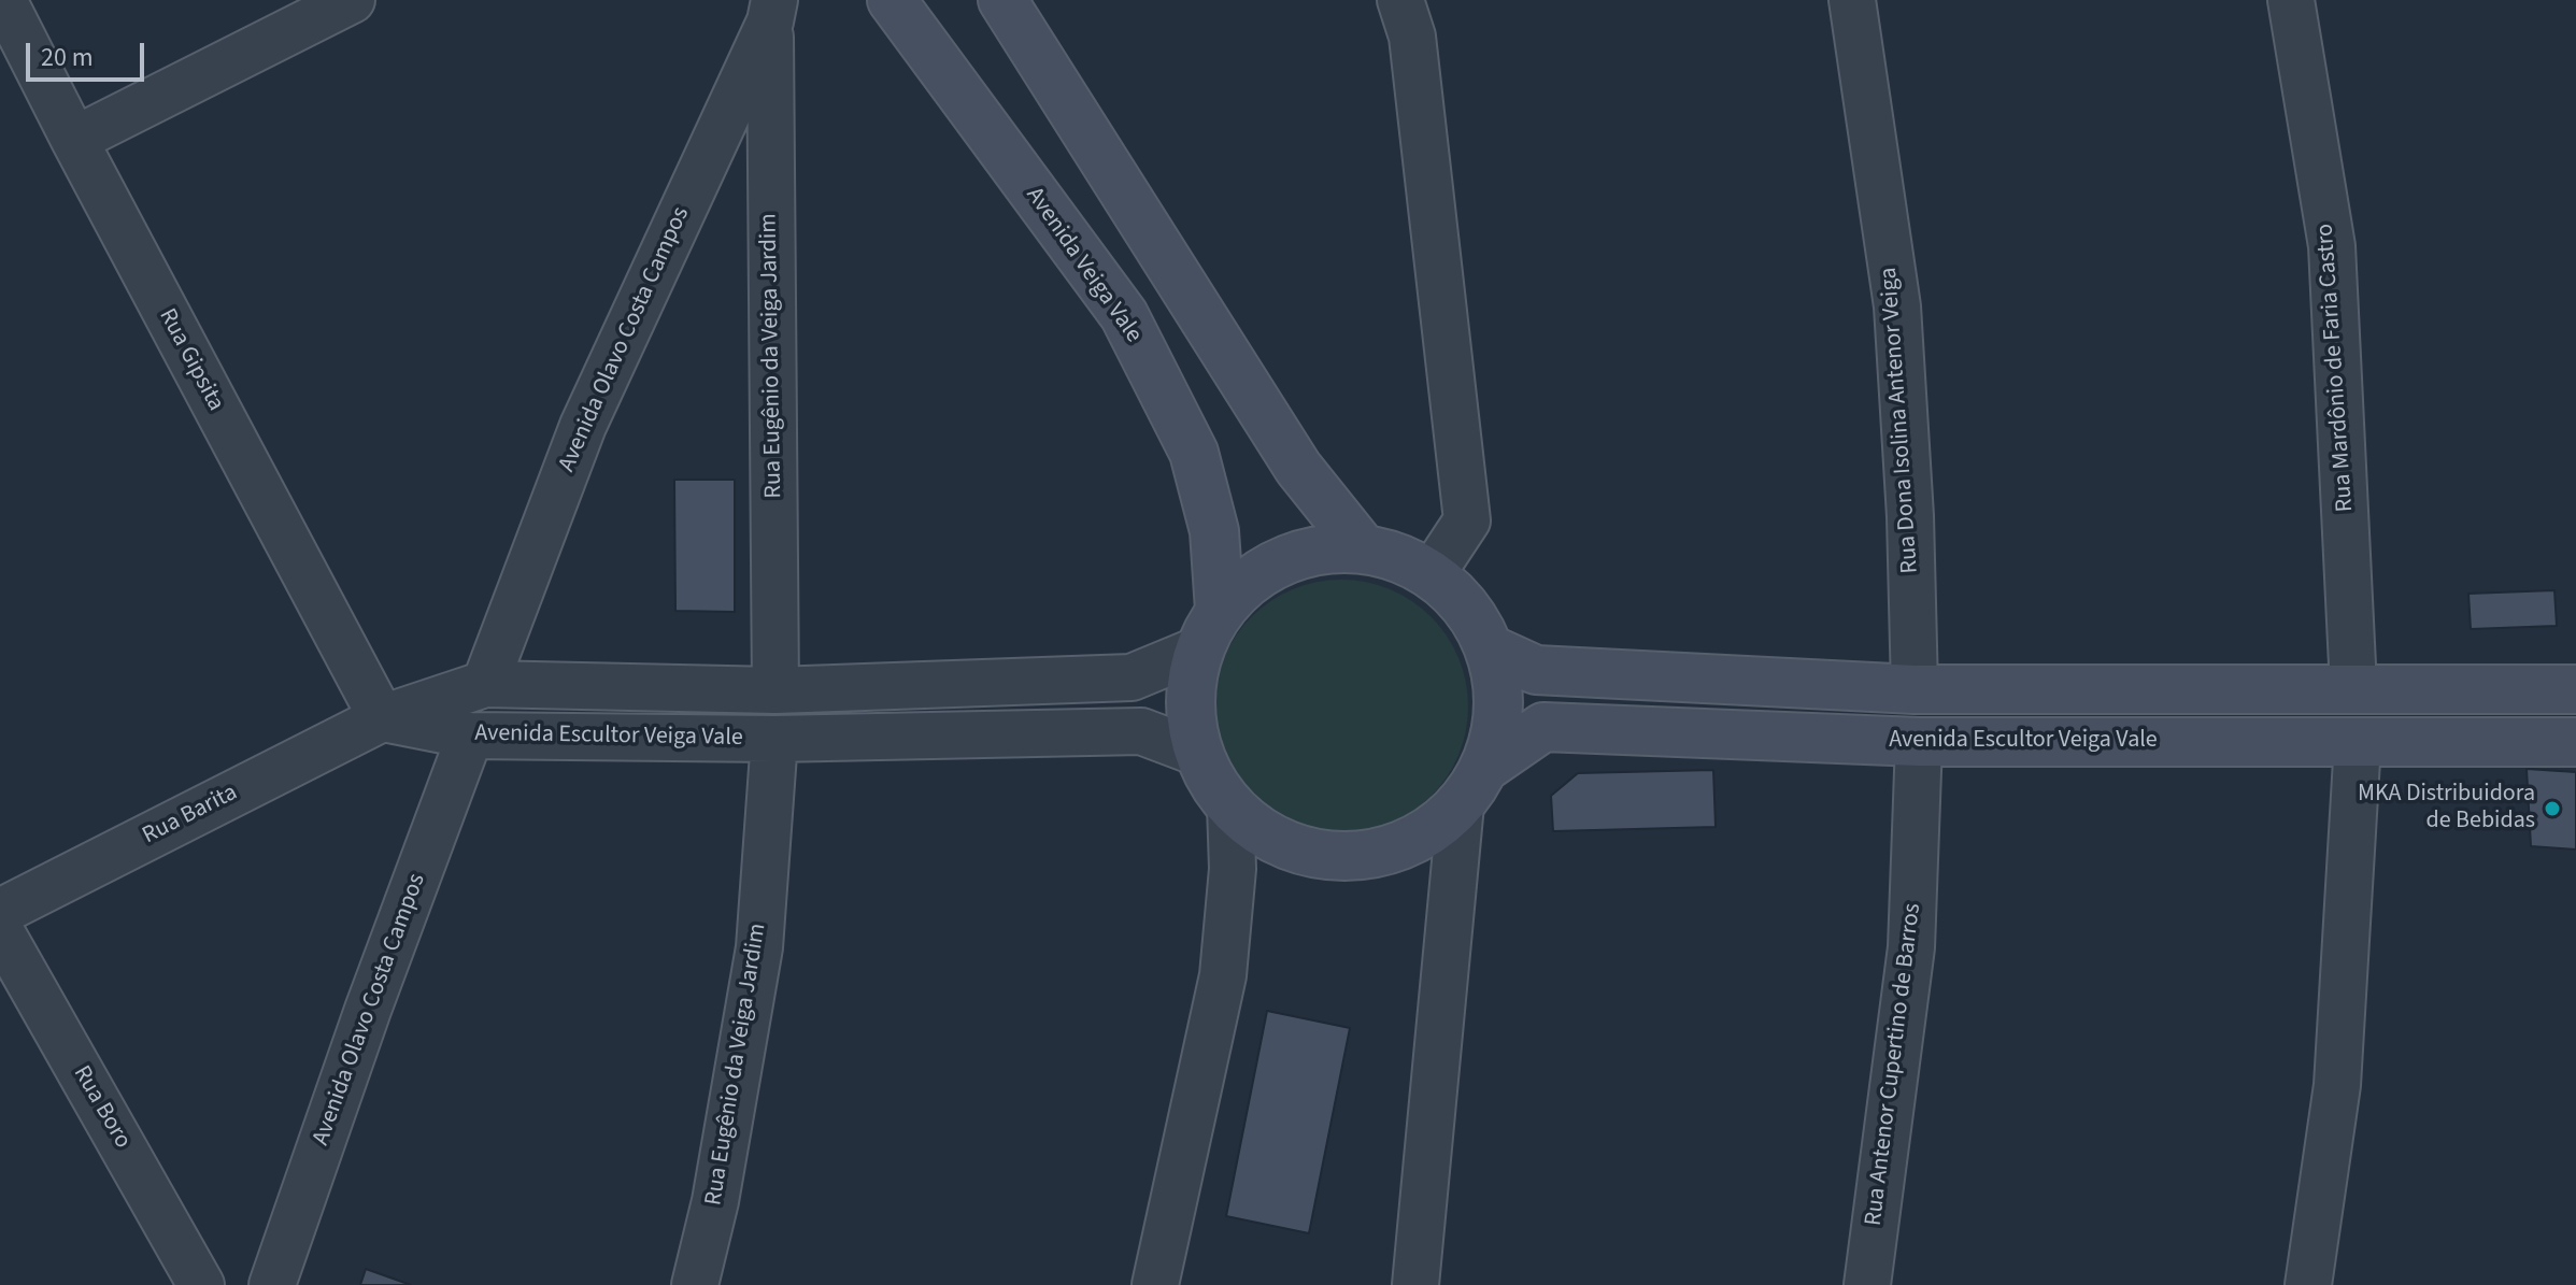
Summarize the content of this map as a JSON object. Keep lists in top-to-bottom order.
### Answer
{
  "streets": {
    "main road": ["Avenida Veiga Vale", "Avenida Escultor Veiga Vale"],
    "street": [
      "Avenida Olavo Costa Campos",
      "Rua Eugênio da Veiga Jardim",
      "Rua Gipsita",
      "Rua Mardônio de Faria Castro",
      "Rua Dona Isolina Antenor Veiga",
      "Rua Barita",
      "Rua Antenor Cupertino de Barros",
      "Rua Boro"
    ]
  },
  "crossings": [
    ["Avenida Veiga Vale", "Avenida Escultor Veiga Vale"],
    ["Avenida Olavo Costa Campos", "Rua Eugênio da Veiga Jardim"],
    ["Avenida Olavo Costa Campos", "Avenida Escultor Veiga Vale"],
    ["Rua Eugênio da Veiga Jardim", "Avenida Escultor Veiga Vale"],
    ["Rua Gipsita", "Avenida Escultor Veiga Vale"],
    ["Rua Gipsita", "Rua Barita"],
    ["Avenida Escultor Veiga Vale", "Rua Barita"],
    ["Avenida Escultor Veiga Vale", "Rua Antenor Cupertino de Barros"]
  ],
  "places": ["MKA Distribuidora de Bebidas"],
  "scale_bar": "20 m"
}
